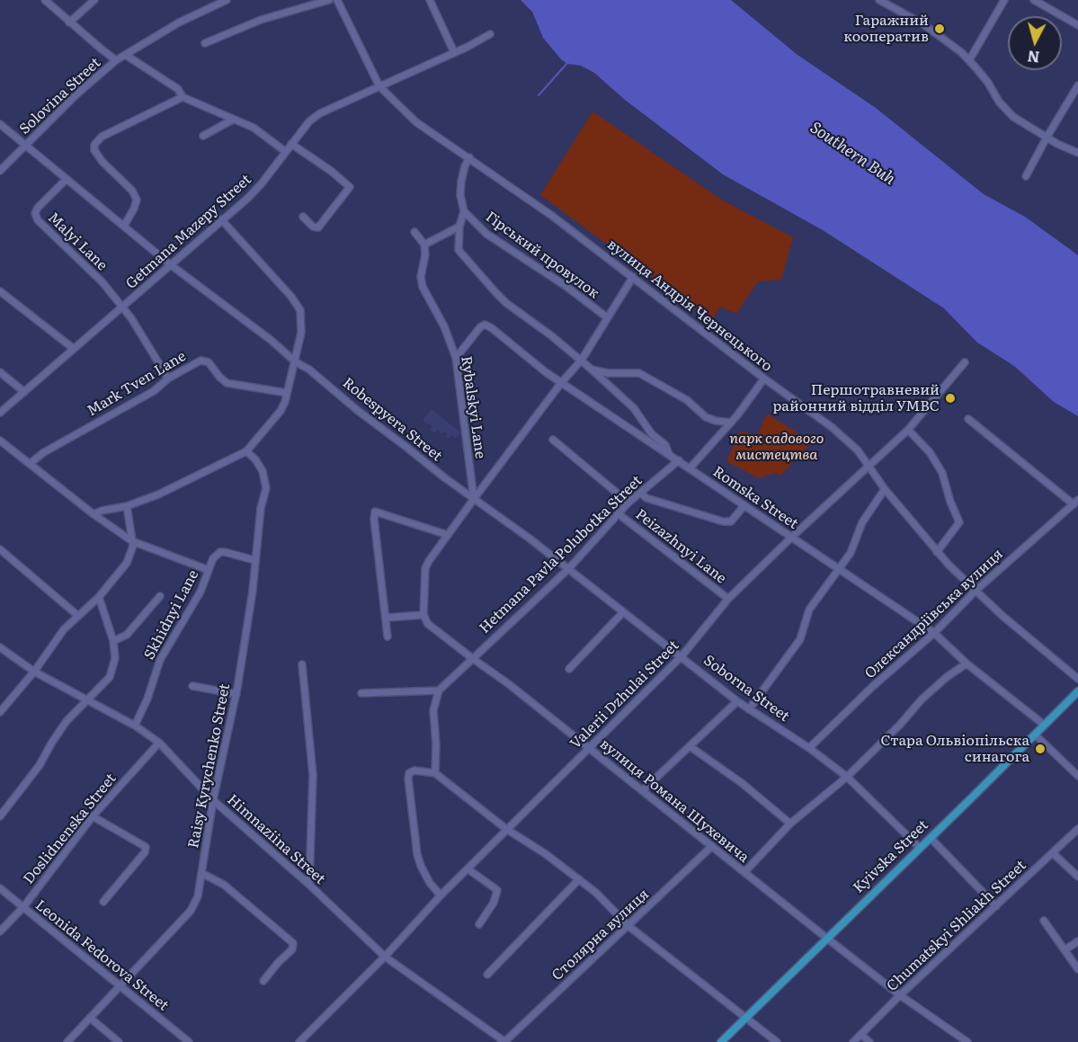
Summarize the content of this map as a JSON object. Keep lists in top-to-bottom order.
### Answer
{
  "streets": {
    "main road": ["Kyivska Street"],
    "street": [
      "Solovina Street",
      "Getmana Mazepy Street",
      "Malyi Lane",
      "Гірський провулок",
      "вулиця Андрія Чернецького",
      "Mark Tven Lane",
      "Rybalskyi Lane",
      "Robespyera Street",
      "Romska Street",
      "Peizazhnyi Lane",
      "Hetmana Pavla Polubotka Street",
      "Олександріївська вулиця",
      "Skhidnyi Lane",
      "Soborna Street",
      "Valerii Dzhulai Street",
      "Raisy Kyrychenko Street",
      "вулиця Романа Шухевича",
      "Doslidnenska Street",
      "Himnaziina Street",
      "Chumatskyi Shliakh Street",
      "Столярна вулиця",
      "Leonida Fedorova Street"
    ]
  },
  "crossings": [
    ["Solovina Street", "Robespyera Street"],
    ["Getmana Mazepy Street", "Malyi Lane"],
    ["Getmana Mazepy Street", "вулиця Андрія Чернецького"],
    ["Getmana Mazepy Street", "Robespyera Street"],
    ["Malyi Lane", "Mark Tven Lane"],
    ["Malyi Lane", "Robespyera Street"],
    ["вулиця Андрія Чернецького", "Олександріївська вулиця"],
    ["вулиця Андрія Чернецького", "Valerii Dzhulai Street"],
    ["Rybalskyi Lane", "Robespyera Street"],
    ["Rybalskyi Lane", "Romska Street"],
    ["Rybalskyi Lane", "Soborna Street"],
    ["Robespyera Street", "Soborna Street"],
    ["Romska Street", "Hetmana Pavla Polubotka Street"],
    ["Romska Street", "Олександріївська вулиця"],
    ["Romska Street", "Valerii Dzhulai Street"],
    ["Romska Street", "Kyivska Street"],
    ["Peizazhnyi Lane", "Hetmana Pavla Polubotka Street"],
    ["Peizazhnyi Lane", "Valerii Dzhulai Street"],
    ["Hetmana Pavla Polubotka Street", "Soborna Street"],
    ["Hetmana Pavla Polubotka Street", "вулиця Романа Шухевича"],
    ["Олександріївська вулиця", "Soborna Street"],
    ["Skhidnyi Lane", "Raisy Kyrychenko Street"],
    ["Skhidnyi Lane", "Himnaziina Street"],
    ["Soborna Street", "Valerii Dzhulai Street"],
    ["Soborna Street", "Kyivska Street"],
    ["Valerii Dzhulai Street", "вулиця Романа Шухевича"],
    ["Valerii Dzhulai Street", "Himnaziina Street"],
    ["Raisy Kyrychenko Street", "Himnaziina Street"],
    ["Raisy Kyrychenko Street", "Leonida Fedorova Street"],
    ["вулиця Романа Шухевича", "Kyivska Street"],
    ["вулиця Романа Шухевича", "Chumatskyi Shliakh Street"],
    ["вулиця Романа Шухевича", "Столярна вулиця"],
    ["Doslidnenska Street", "Himnaziina Street"],
    ["Doslidnenska Street", "Leonida Fedorova Street"],
    ["Himnaziina Street", "Столярна вулиця"]
  ],
  "water": ["Southern Buh"],
  "parks": ["парк садового мистецтва"],
  "places": ["Гаражний кооператив", "Першотравневий районний відділ УМВС", "Стара Ольвіопільска синагога"],
  "north": "bottom"
}
